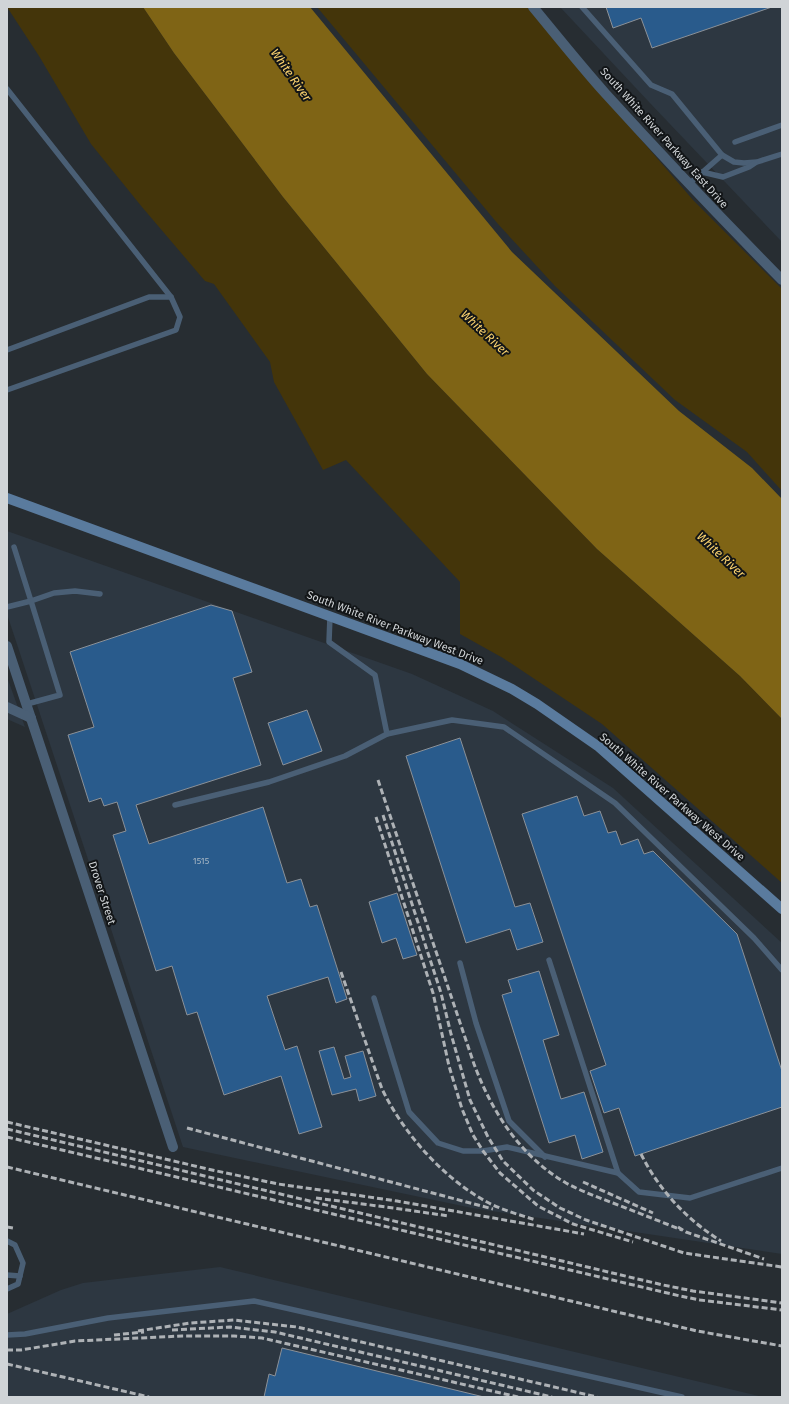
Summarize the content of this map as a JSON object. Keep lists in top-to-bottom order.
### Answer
{
  "streets": {
    "street": ["South White River Parkway East Drive", "South White River Parkway West Drive", "Drover Street"]
  },
  "water": ["White River"],
  "house_numbers": ["1515"]
}
